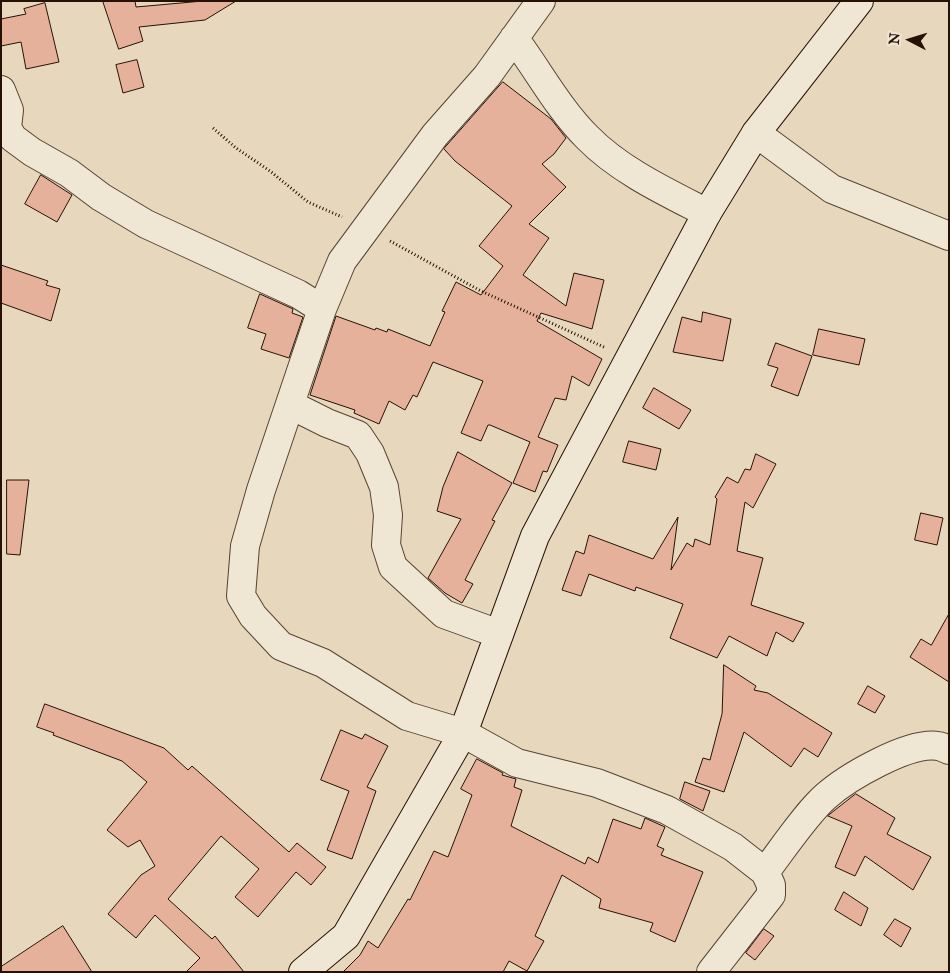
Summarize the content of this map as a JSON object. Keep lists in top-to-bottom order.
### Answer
{
  "north": "left"
}
